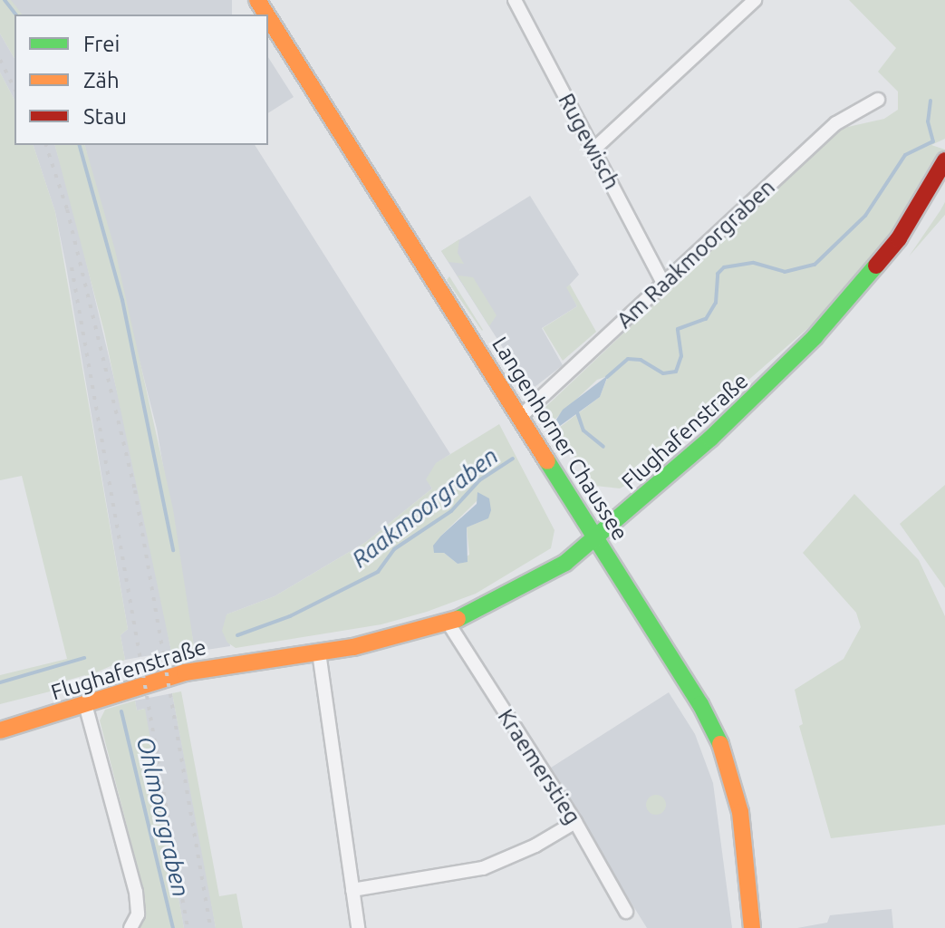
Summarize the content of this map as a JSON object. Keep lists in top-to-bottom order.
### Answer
{
  "streets": {
    "street": [
      "Rugewisch",
      "Am Raakmoorgraben",
      "Flughafenstraße",
      "Langenhorner Chaussee",
      "Kraemerstieg"
    ]
  },
  "crossings": [
    ["Rugewisch", "Am Raakmoorgraben"],
    ["Am Raakmoorgraben", "Langenhorner Chaussee"],
    ["Flughafenstraße", "Langenhorner Chaussee"],
    ["Flughafenstraße", "Kraemerstieg"]
  ],
  "water": ["Raakmoorgraben", "Ohlmoorgraben"],
  "legend": ["Frei", "Zäh", "Stau"]
}
